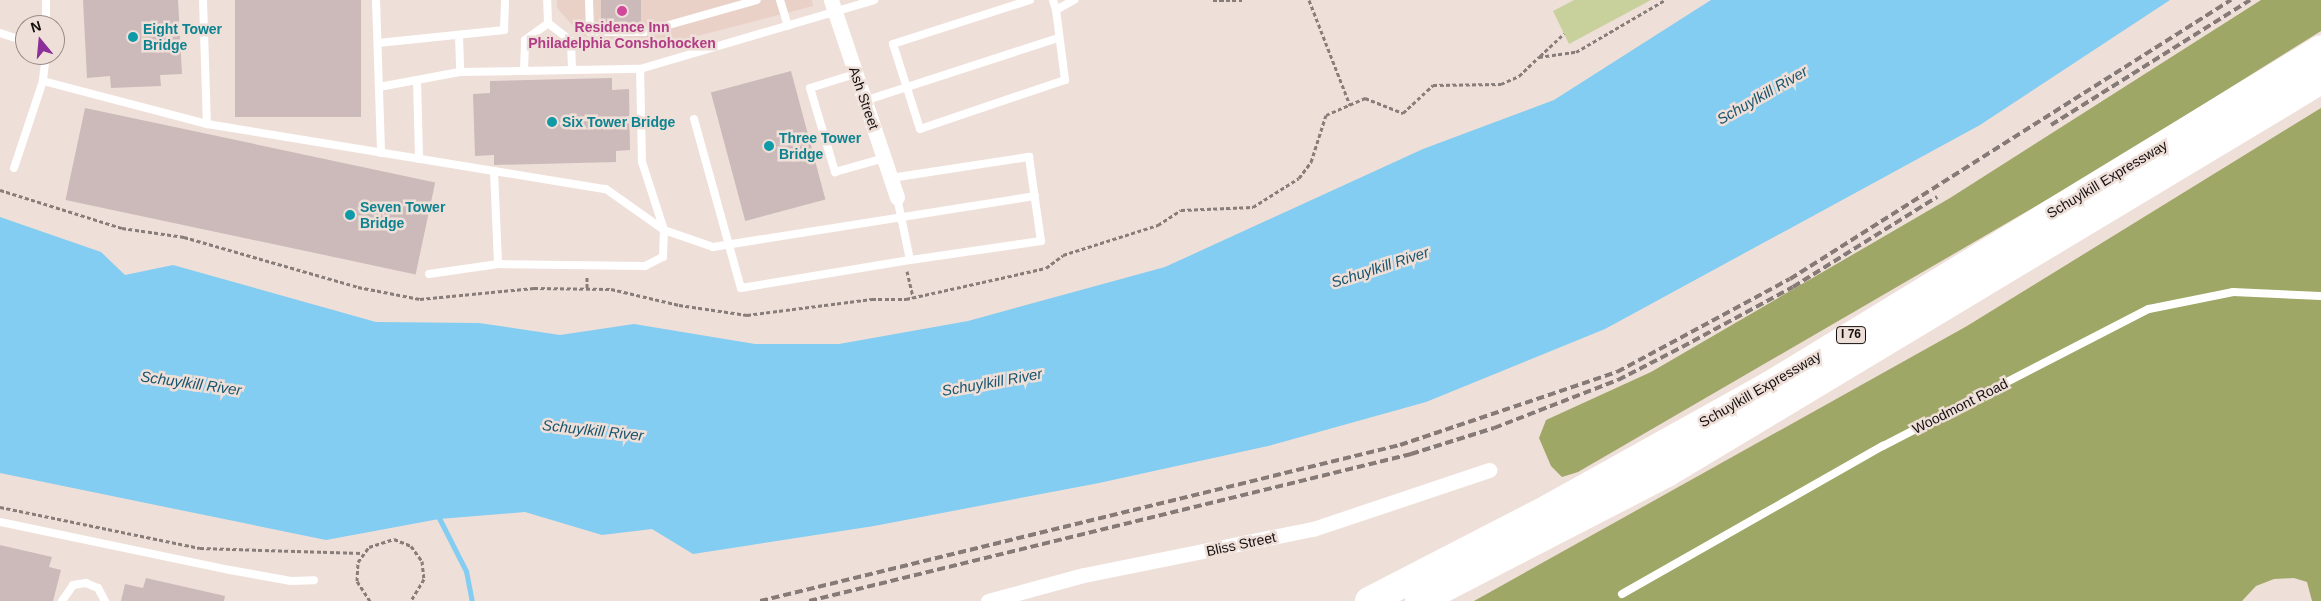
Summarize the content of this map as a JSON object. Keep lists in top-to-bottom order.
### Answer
{
  "streets": {
    "highway": ["Schuylkill Expressway", "I 76"],
    "street": ["Ash Street", "Bliss Street"],
    "lane": ["Woodmont Road"]
  },
  "water": ["Schuylkill River"],
  "places": [
    "Residence Inn Philadelphia Conshohocken",
    "Eight Tower Bridge",
    "Six Tower Bridge",
    "Three Tower Bridge",
    "Seven Tower Bridge"
  ],
  "north": "top"
}
